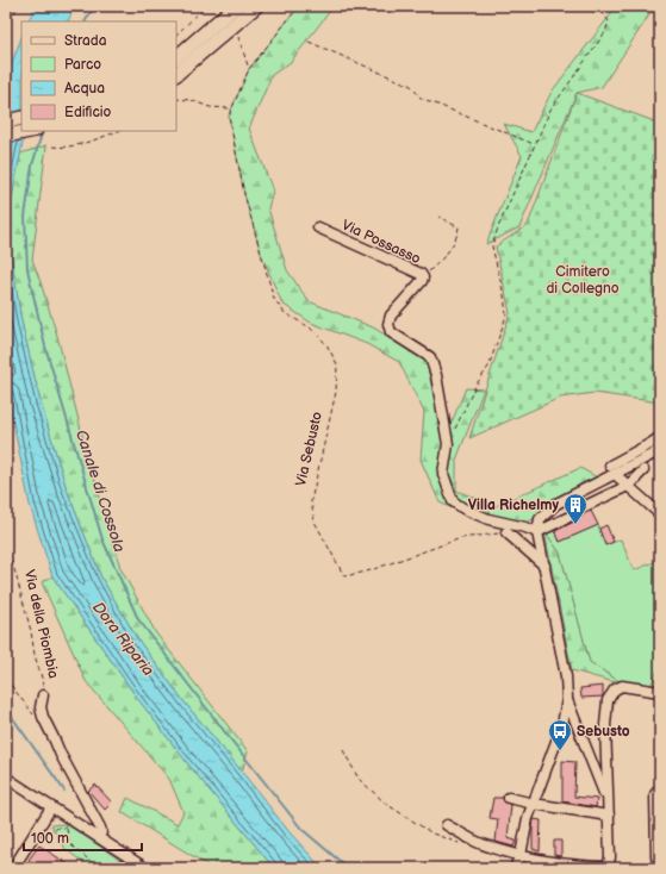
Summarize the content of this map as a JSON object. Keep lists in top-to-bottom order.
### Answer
{
  "streets": {
    "street": ["Via Possasso", "Via della Piombia"],
    "path": ["Via Sebusto"]
  },
  "water": ["Canale di Cossola", "Dora Riparia"],
  "parks": ["Cimitero di Collegno"],
  "places": {
    "building": ["Villa Richelmy"],
    "bus stop": ["Sebusto"]
  },
  "legend": [
    "Strada",
    "Parco",
    "Acqua",
    "Edificio"
  ],
  "scale_bar": "100 m"
}
